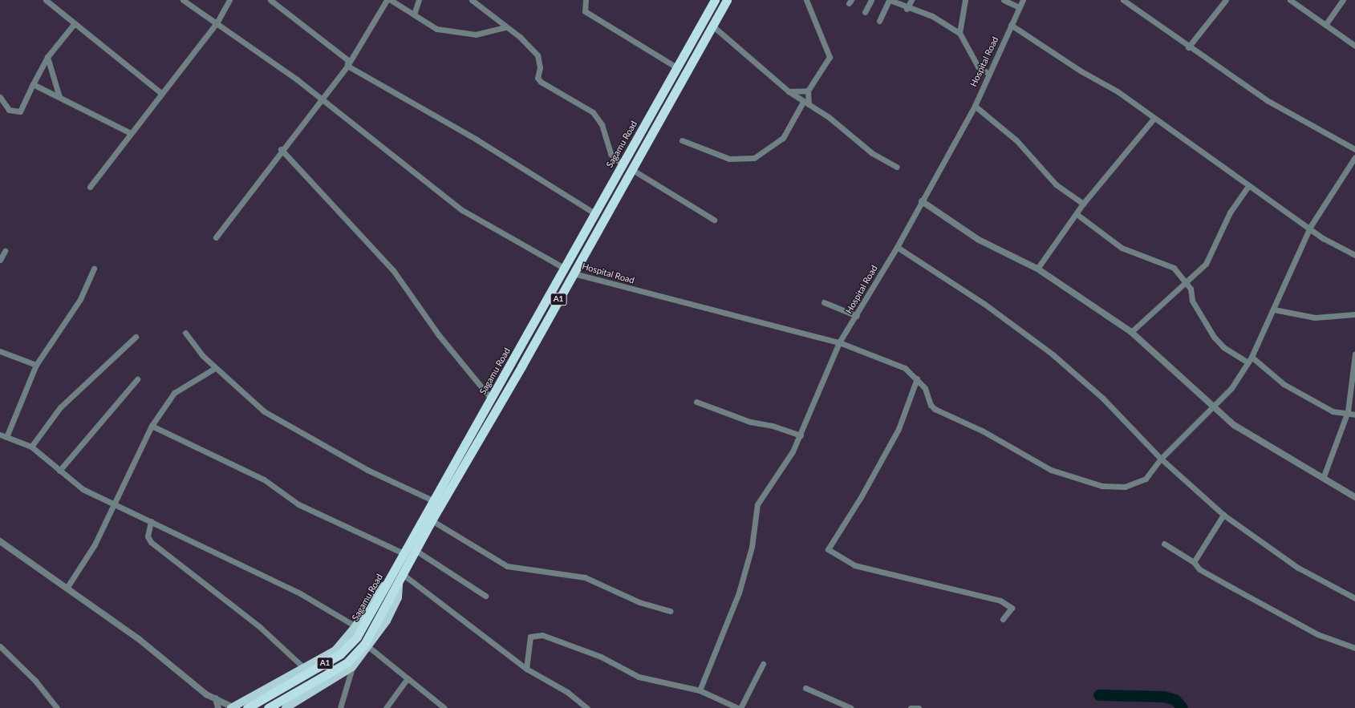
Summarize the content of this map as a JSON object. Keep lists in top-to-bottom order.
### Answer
{
  "streets": {
    "highway": ["Sagamu Road", "A1"],
    "street": ["Hospital Road"]
  },
  "crossings": [
    ["Hospital Road", "A1"]
  ]
}
